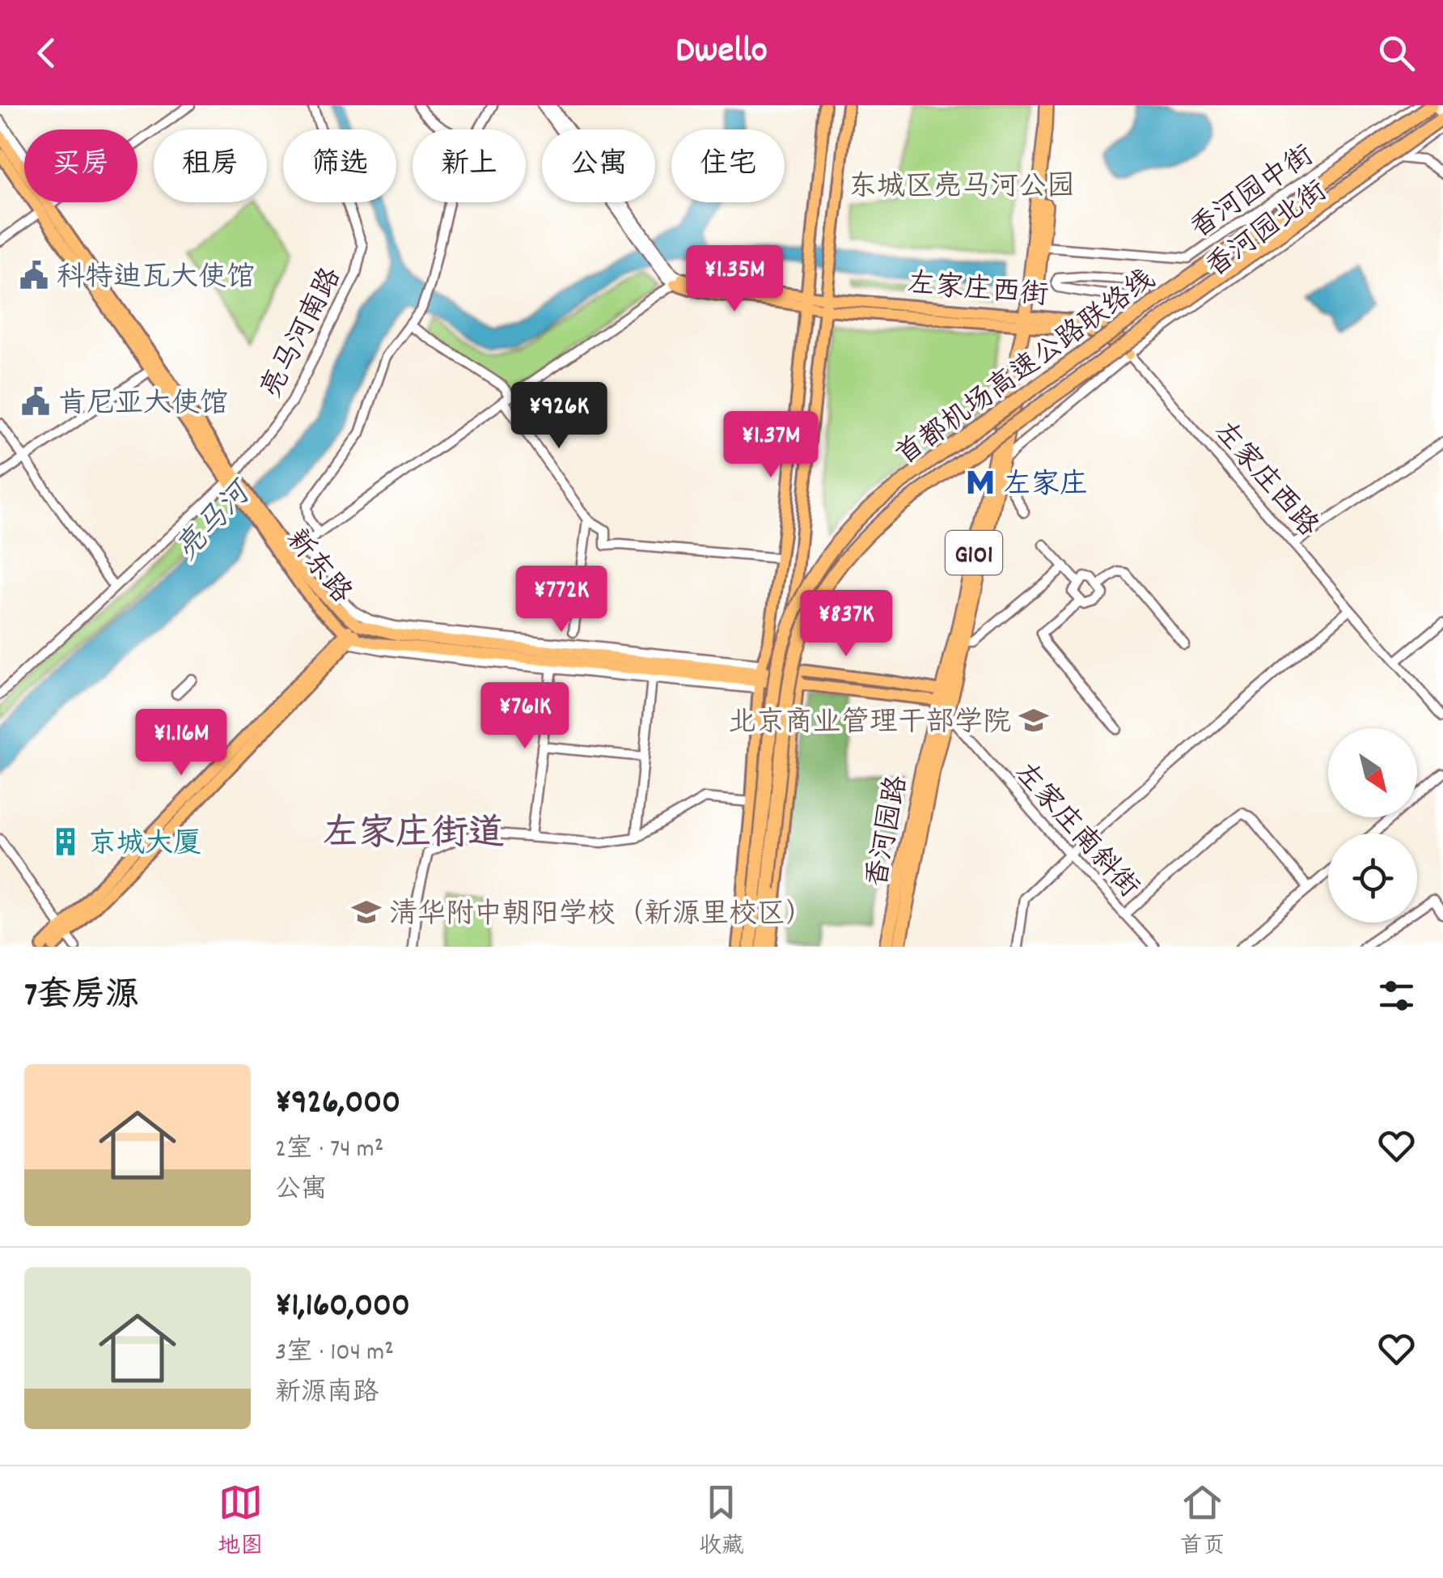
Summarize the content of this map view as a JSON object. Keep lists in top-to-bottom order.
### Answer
{
  "streets": {
    "highway": ["首都机场高速公路联络线", "G101", "香河园路"],
    "main road": ["左家庄西街", "左家庄西路", "新东路"],
    "street": [
      "香河园中街",
      "香河园北街",
      "亮马河南路",
      "左家庄南斜街"
    ]
  },
  "crossings": [
    ["香河园中街", "香河园路"],
    ["香河园北街", "首都机场高速公路联络线"],
    ["香河园北街", "左家庄西路"],
    ["香河园北街", "香河园路"],
    ["左家庄西街", "左家庄西路"],
    ["左家庄西街", "香河园路"],
    ["亮马河南路", "新东路"],
    ["左家庄西路", "香河园路"],
    ["新东路", "香河园路"],
    ["左家庄南斜街", "香河园路"]
  ],
  "districts": ["左家庄街道"],
  "water": ["亮马河"],
  "parks": ["东城区亮马河公园"],
  "places": {
    "public building": ["科特迪瓦大使馆", "肯尼亚大使馆"],
    "metro station": ["左家庄"],
    "school or university": ["北京商业管理干部学院", "清华附中朝阳学校（新源里校区）"],
    "building": ["京城大厦"]
  },
  "north": "bottom right",
  "page": {
    "header": "Dwello",
    "chip": [
      "买房",
      "租房",
      "筛选",
      "新上",
      "公寓",
      "住宅"
    ],
    "price": [
      "¥1.35M",
      "¥926K",
      "¥1.37M",
      "¥772K",
      "¥837K",
      "¥761K",
      "¥1.16M"
    ],
    "heading": "7套房源",
    "list": [
      {
        "name": "¥926,000",
        "note": "2室 · 74 m² · 公寓"
      },
      {
        "name": "¥1,160,000",
        "note": "3室 · 104 m² · 新源南路"
      }
    ],
    "tabs": ["地图", "收藏", "首页"]
  }
}
